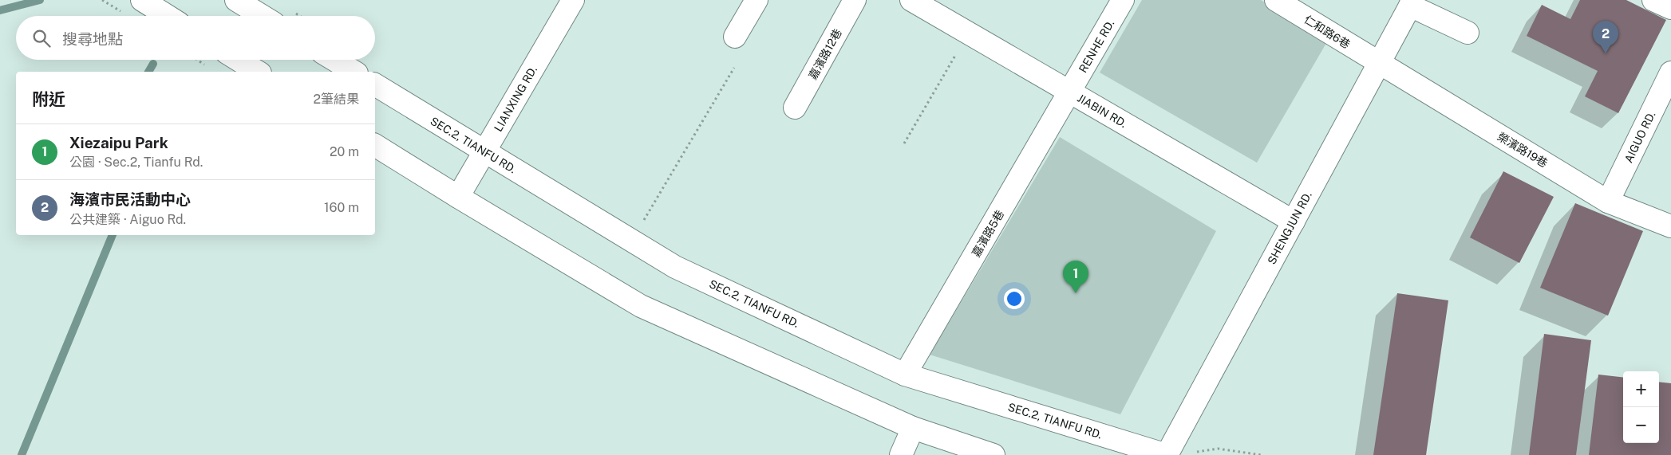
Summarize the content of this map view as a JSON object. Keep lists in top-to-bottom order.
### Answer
{
  "streets": {
    "street": [
      "仁和路6巷",
      "RENHE RD.",
      "嘉濱路12巷",
      "LIANXING RD.",
      "JIABIN RD.",
      "AIGUO RD.",
      "SEC.2, TIANFU RD.",
      "榮濱路19巷",
      "SHENGJUN RD.",
      "嘉濱路5巷"
    ]
  },
  "crossings": [
    ["仁和路6巷", "榮濱路19巷"],
    ["仁和路6巷", "SHENGJUN RD."],
    ["RENHE RD.", "JIABIN RD."],
    ["RENHE RD.", "嘉濱路5巷"],
    ["LIANXING RD.", "SEC.2, TIANFU RD."],
    ["JIABIN RD.", "SHENGJUN RD."],
    ["JIABIN RD.", "嘉濱路5巷"],
    ["AIGUO RD.", "榮濱路19巷"],
    ["SEC.2, TIANFU RD.", "SHENGJUN RD."],
    ["SEC.2, TIANFU RD.", "嘉濱路5巷"],
    ["榮濱路19巷", "SHENGJUN RD."]
  ],
  "page": {
    "search": "搜尋地點",
    "pins": ["2", "1"],
    "heading": ["附近", "2筆結果"],
    "list": [
      {
        "mark": "1",
        "name": "Xiezaipu Park",
        "note": "公園 · Sec.2, Tianfu Rd.",
        "value": "20 m"
      },
      {
        "mark": "2",
        "name": "海濱市民活動中心",
        "note": "公共建築 · Aiguo Rd.",
        "value": "160 m"
      }
    ],
    "map_buttons": ["+", "−"]
  }
}
